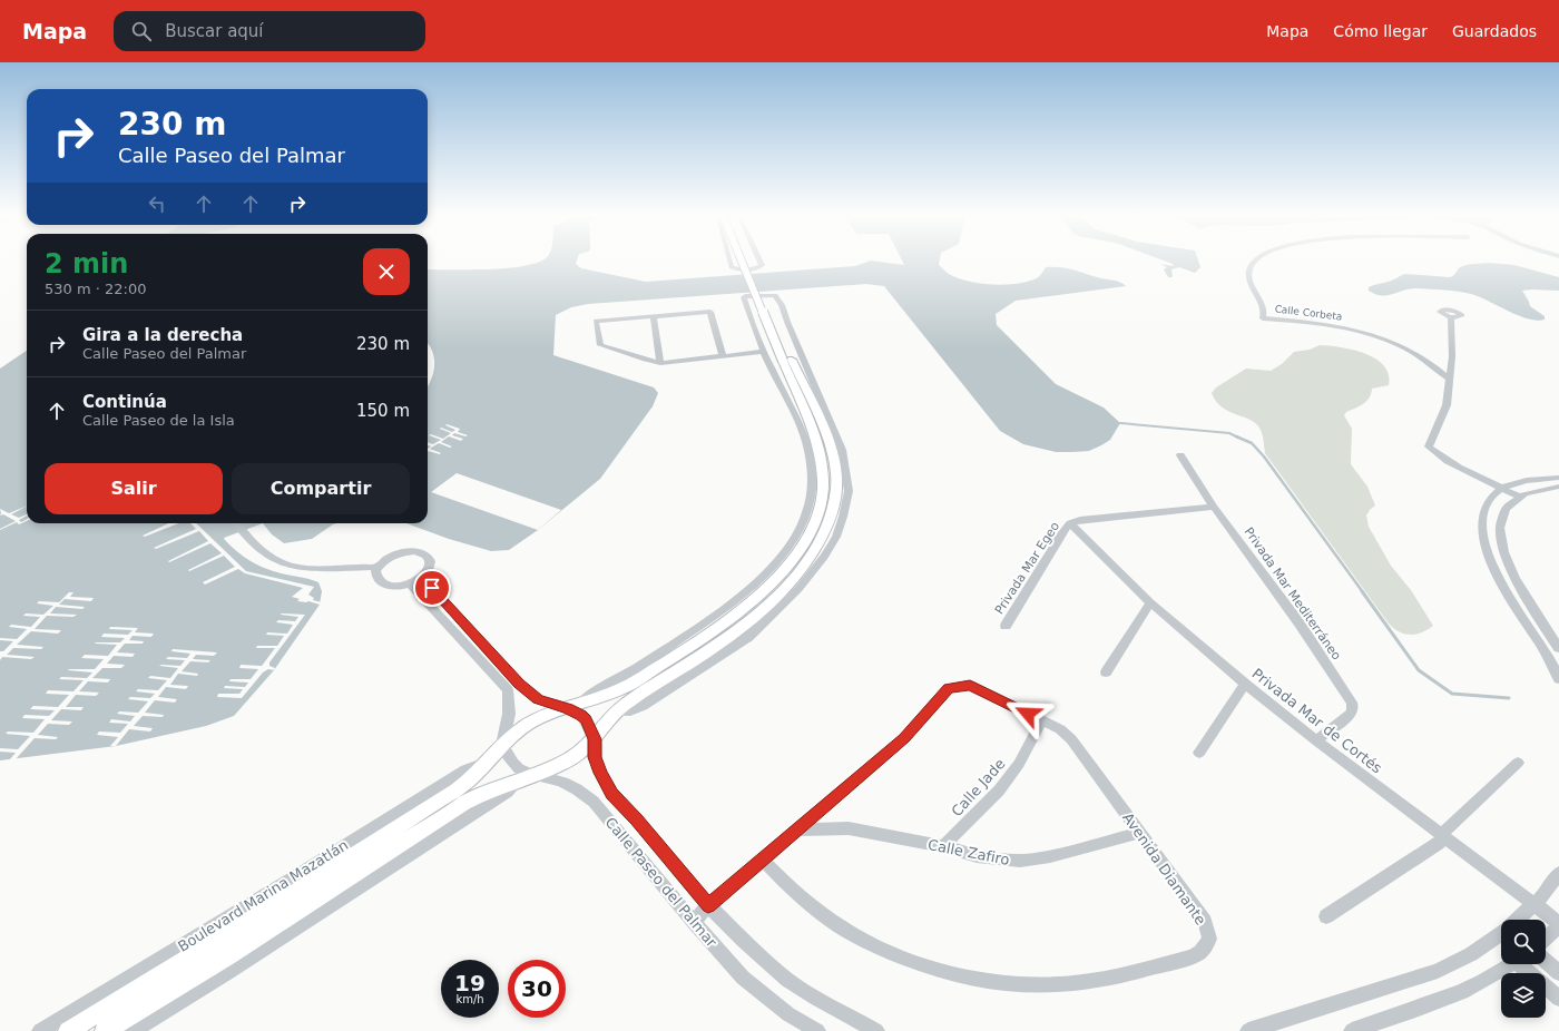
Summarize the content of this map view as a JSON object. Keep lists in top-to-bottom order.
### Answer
{
  "streets": {
    "main road": ["Boulevard Marina Mazatlán"],
    "street": [
      "Calle Corbeta",
      "Privada Mar Egeo",
      "Privada Mar Mediterráneo",
      "Privada Mar de Cortés",
      "Calle Jade",
      "Calle Zafiro",
      "Avenida Diamante",
      "Calle Paseo del Palmar"
    ]
  },
  "crossings": [
    ["Privada Mar Egeo", "Privada Mar de Cortés"],
    ["Privada Mar Mediterráneo", "Privada Mar de Cortés"],
    ["Calle Jade", "Calle Zafiro"],
    ["Calle Jade", "Avenida Diamante"],
    ["Calle Zafiro", "Avenida Diamante"],
    ["Avenida Diamante", "Calle Paseo del Palmar"],
    ["Calle Paseo del Palmar", "Boulevard Marina Mazatlán"]
  ],
  "page": {
    "header": "Mapa",
    "search": "Buscar aquí",
    "nav": ["Mapa", "Cómo llegar", "Guardados"],
    "turn": ["230 m", "Calle Paseo del Palmar"],
    "heading": ["2 min", "530 m · 22:00"],
    "list": [
      {
        "name": "Gira a la derecha",
        "note": "Calle Paseo del Palmar",
        "value": "230 m"
      },
      {
        "name": "Continúa",
        "note": "Calle Paseo de la Isla",
        "value": "150 m"
      }
    ],
    "buttons": ["Salir", "Compartir"],
    "speed": "19 km/h",
    "limit": "30"
  }
}
